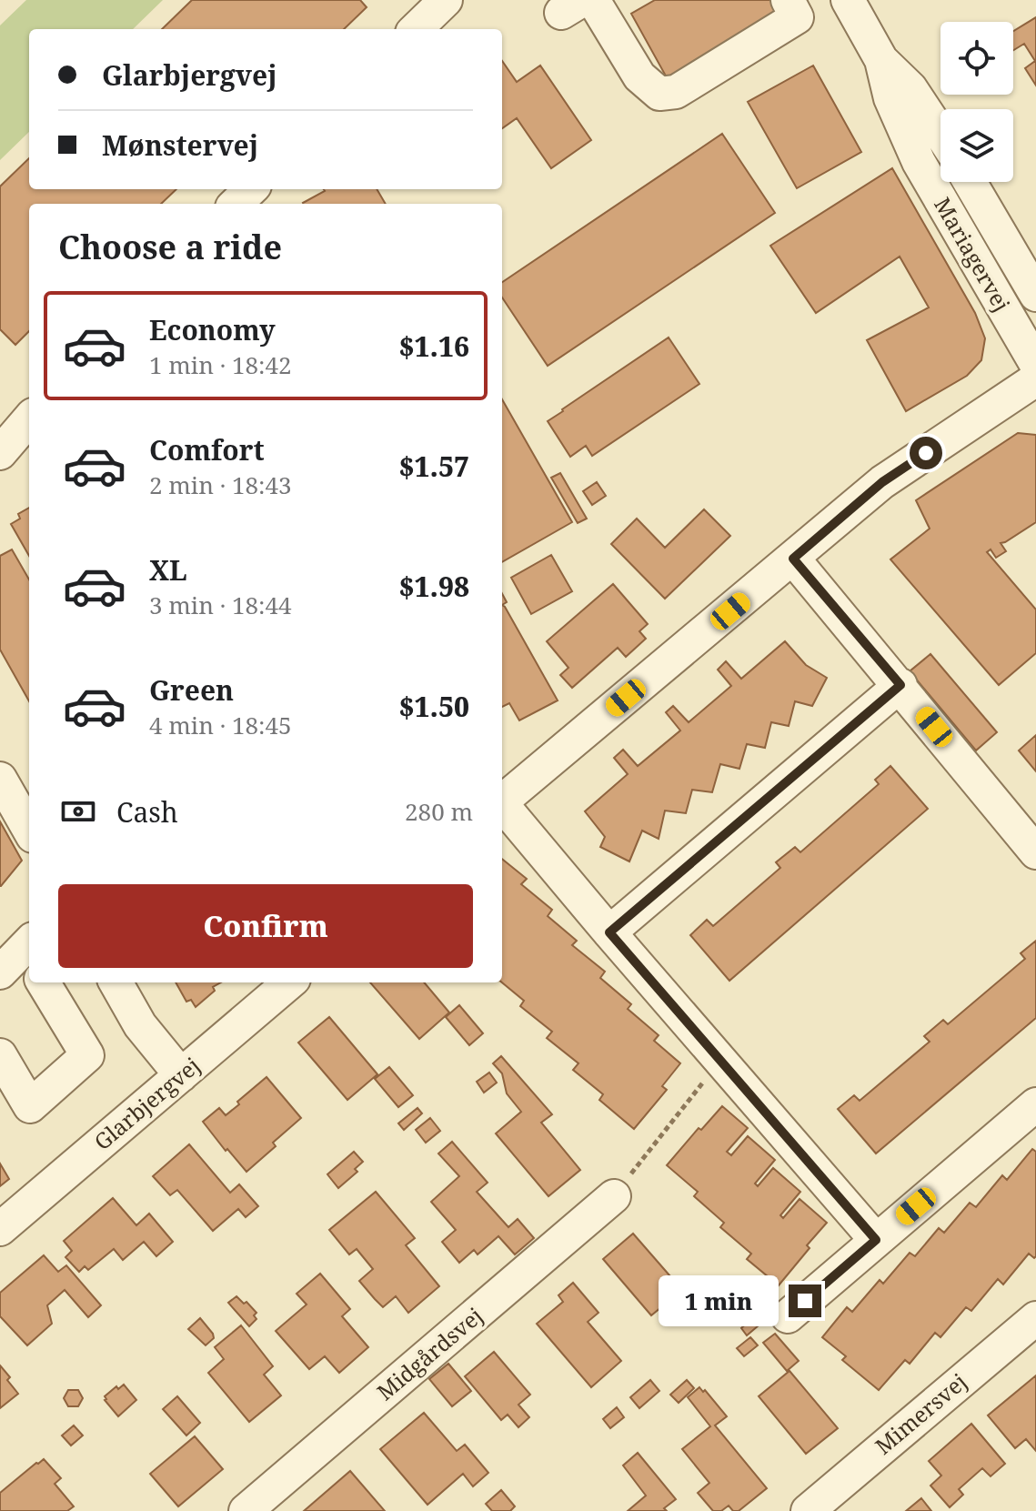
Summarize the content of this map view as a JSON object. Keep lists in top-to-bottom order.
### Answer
{
  "streets": {
    "street": [
      "Mariagervej",
      "Glarbjergvej",
      "Midgårdsvej",
      "Mimersvej"
    ]
  },
  "page": {
    "banner": ["Glarbjergvej", "Mønstervej"],
    "heading": "Choose a ride",
    "list": [
      {
        "name": "Economy",
        "note": "1 min · 18:42",
        "value": "$1.16"
      },
      {
        "name": "Comfort",
        "note": "2 min · 18:43",
        "value": "$1.57"
      },
      {
        "name": "XL",
        "note": "3 min · 18:44",
        "value": "$1.98"
      },
      {
        "name": "Green",
        "note": "4 min · 18:45",
        "value": "$1.50"
      }
    ],
    "pay": ["Cash", "280 m"],
    "buttons": "Confirm",
    "bubble": "1 min"
  }
}
